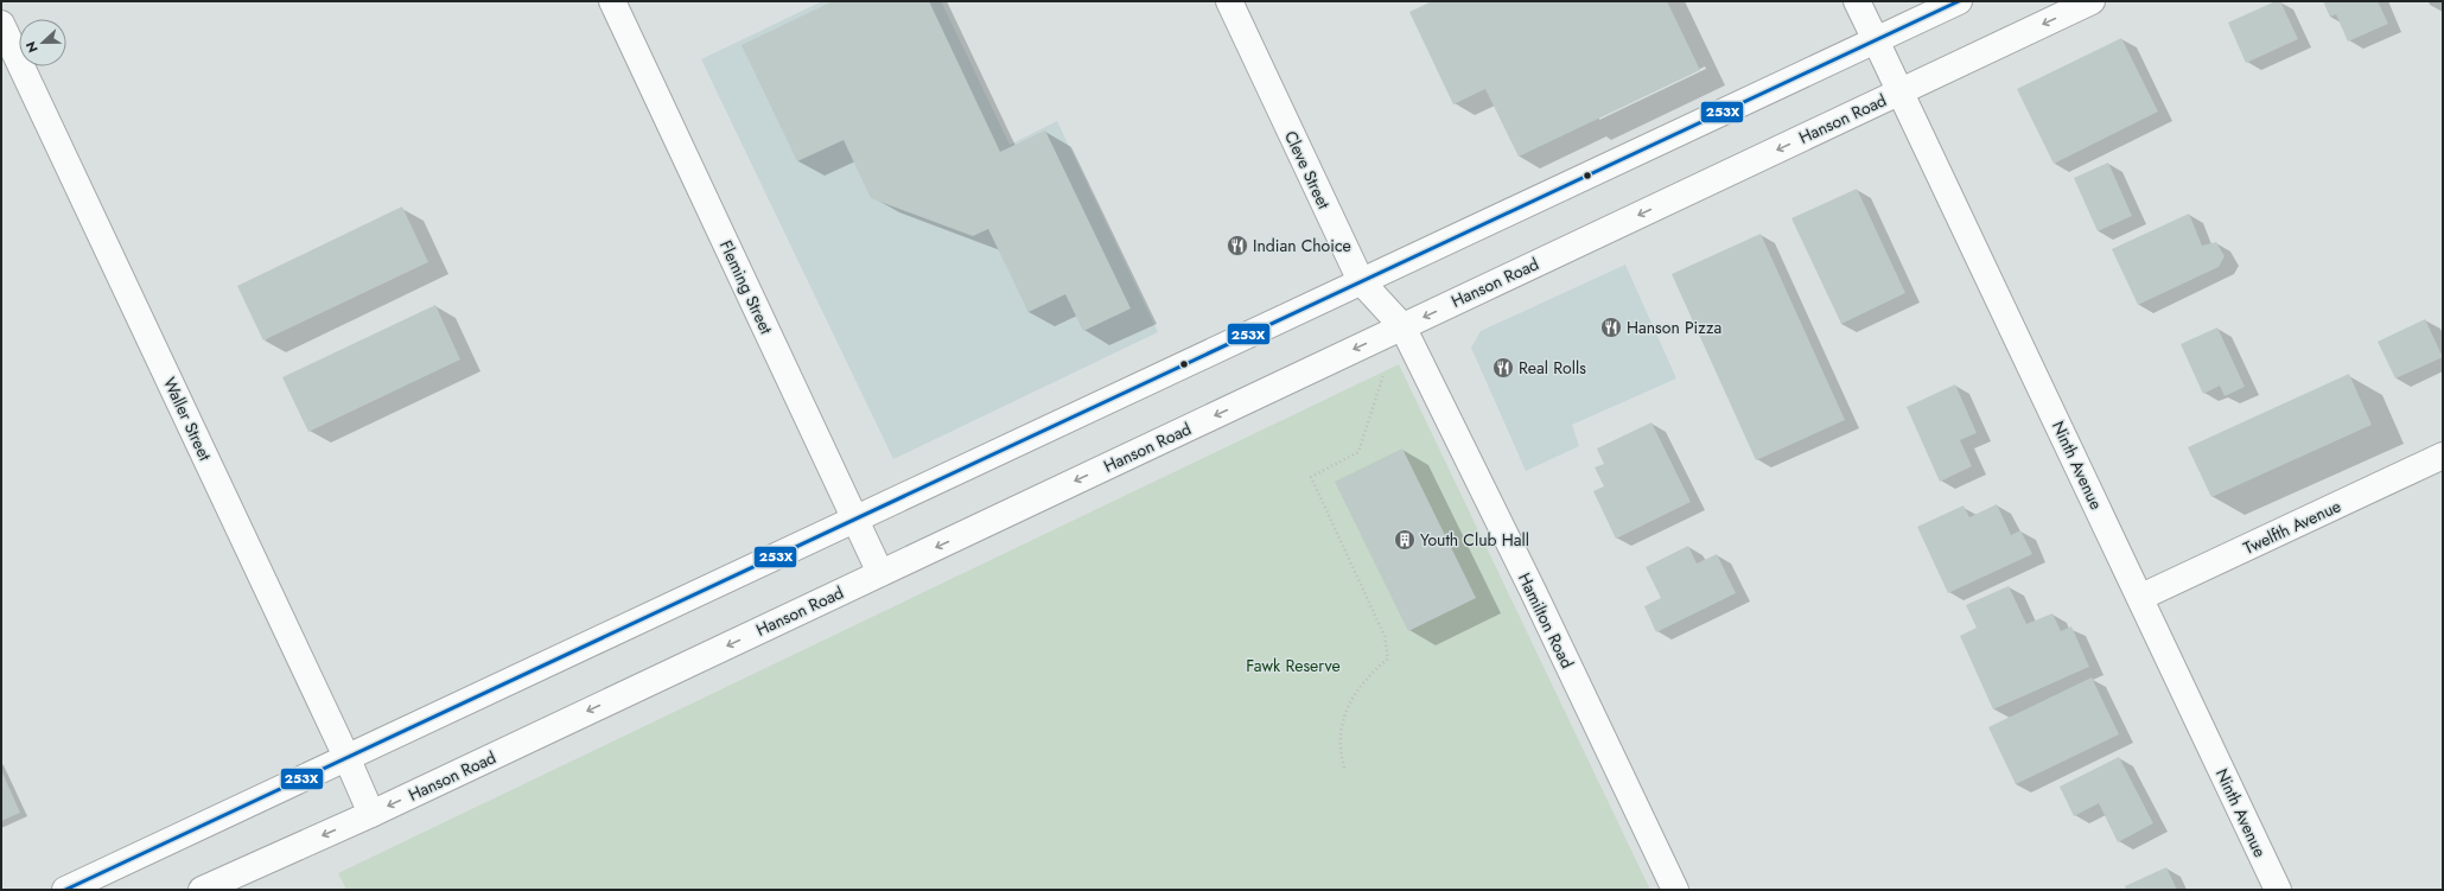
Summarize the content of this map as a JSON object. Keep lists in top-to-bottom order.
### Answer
{
  "streets": {
    "main road": [
      "Hanson Road",
      "Cleve Street",
      "Fleming Street",
      "Waller Street",
      "Ninth Avenue",
      "Twelfth Avenue",
      "Hamilton Road"
    ]
  },
  "crossings": [
    ["Hanson Road", "Cleve Street"],
    ["Hanson Road", "Fleming Street"],
    ["Hanson Road", "Waller Street"],
    ["Hanson Road", "Ninth Avenue"],
    ["Hanson Road", "Hamilton Road"],
    ["Cleve Street", "Hamilton Road"],
    ["Ninth Avenue", "Twelfth Avenue"]
  ],
  "parks": ["Fawk Reserve"],
  "places": {
    "restaurant": ["Indian Choice", "Hanson Pizza", "Real Rolls"],
    "building": ["Youth Club Hall"]
  },
  "lines": ["transit line 253X"],
  "north": "left"
}
